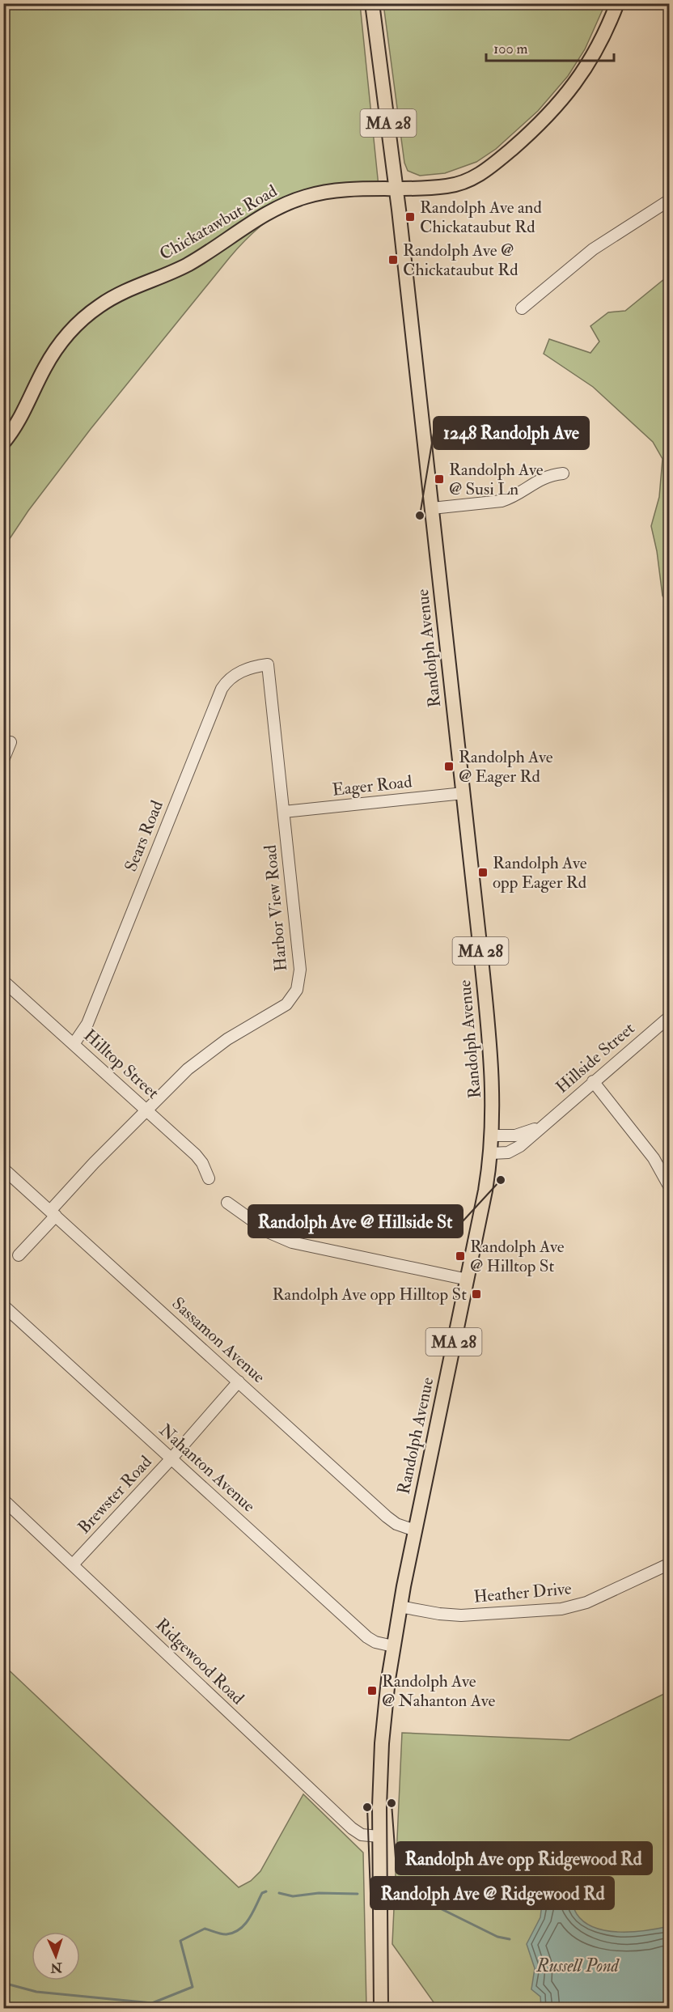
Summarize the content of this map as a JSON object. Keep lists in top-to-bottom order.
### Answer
{
  "streets": {
    "main road": ["MA 28", "Chickatawbut Road", "Randolph Avenue"],
    "street": [
      "Eager Road",
      "Sears Road",
      "Harbor View Road",
      "Hillside Street",
      "Hilltop Street",
      "Sassamon Avenue",
      "Nahanton Avenue",
      "Brewster Road",
      "Heather Drive",
      "Ridgewood Road"
    ]
  },
  "crossings": [
    ["Chickatawbut Road", "Randolph Avenue"],
    ["Randolph Avenue", "Eager Road"],
    ["Randolph Avenue", "Hillside Street"],
    ["Randolph Avenue", "Sassamon Avenue"],
    ["Randolph Avenue", "Nahanton Avenue"],
    ["Randolph Avenue", "Heather Drive"],
    ["Randolph Avenue", "Ridgewood Road"],
    ["Eager Road", "Harbor View Road"],
    ["Sears Road", "Harbor View Road"],
    ["Sears Road", "Hilltop Street"],
    ["Harbor View Road", "Hilltop Street"],
    ["Harbor View Road", "Sassamon Avenue"],
    ["Sassamon Avenue", "Brewster Road"],
    ["Nahanton Avenue", "Brewster Road"],
    ["Brewster Road", "Ridgewood Road"]
  ],
  "water": ["Russell Pond"],
  "places": {
    "transit": [
      "Randolph Ave and Chickataubut Rd",
      "Randolph Ave @ Chickataubut Rd",
      "Randolph Ave @ Susi Ln",
      "Randolph Ave @ Eager Rd",
      "Randolph Ave opp Eager Rd",
      "Randolph Ave @ Hilltop St",
      "Randolph Ave opp Hilltop St",
      "Randolph Ave @ Nahanton Ave"
    ],
    "other": [
      "1248 Randolph Ave",
      "Randolph Ave @ Hillside St",
      "Randolph Ave opp Ridgewood Rd",
      "Randolph Ave @ Ridgewood Rd"
    ]
  },
  "scale_bar": "100 m",
  "north": "bottom"
}
